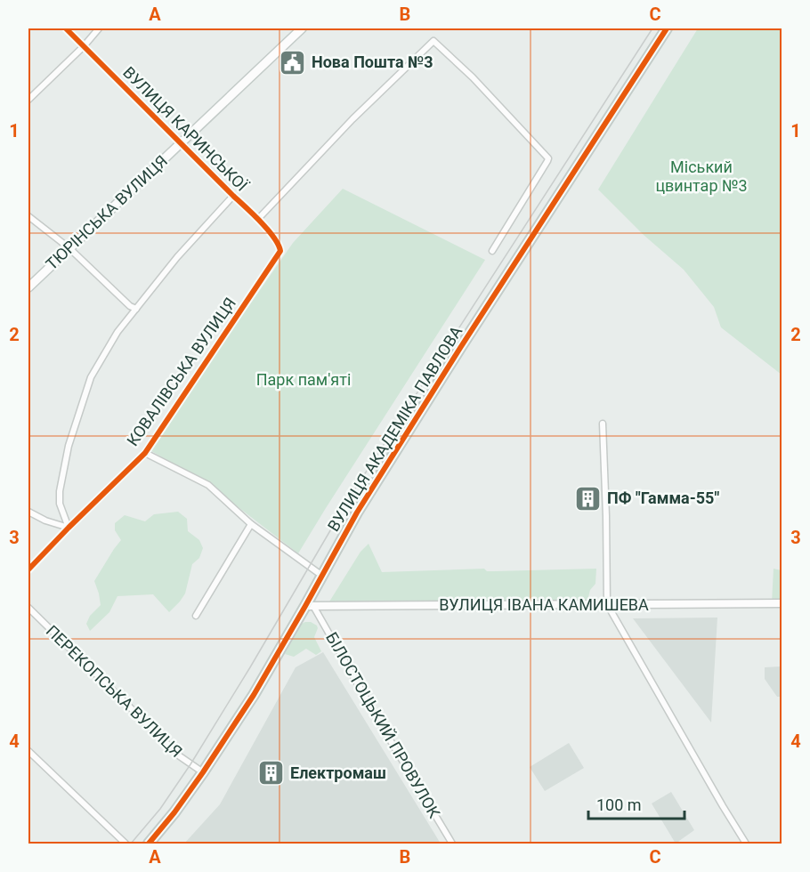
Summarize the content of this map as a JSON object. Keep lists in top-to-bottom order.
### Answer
{
  "streets": {
    "main road": ["ТЮРІНСЬКА ВУЛИЦЯ", "ВУЛИЦЯ АКАДЕМІКА ПАВЛОВА"],
    "street": [
      "ВУЛИЦЯ КАРИНСЬКОЇ",
      "КОВАЛІВСЬКА ВУЛИЦЯ",
      "ВУЛИЦЯ ІВАНА КАМИШЕВА",
      "ПЕРЕКОПСЬКА ВУЛИЦЯ",
      "БІЛОСТОЦЬКИЙ ПРОВУЛОК"
    ]
  },
  "crossings": [
    ["ВУЛИЦЯ КАРИНСЬКОЇ", "ТЮРІНСЬКА ВУЛИЦЯ"],
    ["ВУЛИЦЯ КАРИНСЬКОЇ", "КОВАЛІВСЬКА ВУЛИЦЯ"],
    ["ВУЛИЦЯ АКАДЕМІКА ПАВЛОВА", "ВУЛИЦЯ ІВАНА КАМИШЕВА"],
    ["ВУЛИЦЯ АКАДЕМІКА ПАВЛОВА", "ПЕРЕКОПСЬКА ВУЛИЦЯ"],
    ["ВУЛИЦЯ АКАДЕМІКА ПАВЛОВА", "БІЛОСТОЦЬКИЙ ПРОВУЛОК"],
    ["ВУЛИЦЯ ІВАНА КАМИШЕВА", "БІЛОСТОЦЬКИЙ ПРОВУЛОК"]
  ],
  "parks": ["Міський цвинтар №3", "Парк пам'яті"],
  "places": {
    "public building": ["Нова Пошта №3"],
    "building": ["ПФ \"Гамма-55\"", "Електромаш"]
  },
  "scale_bar": "100 m",
  "grid": {
    "columns": ["A", "B", "C"],
    "rows": [
      "1",
      "2",
      "3",
      "4"
    ]
  }
}
